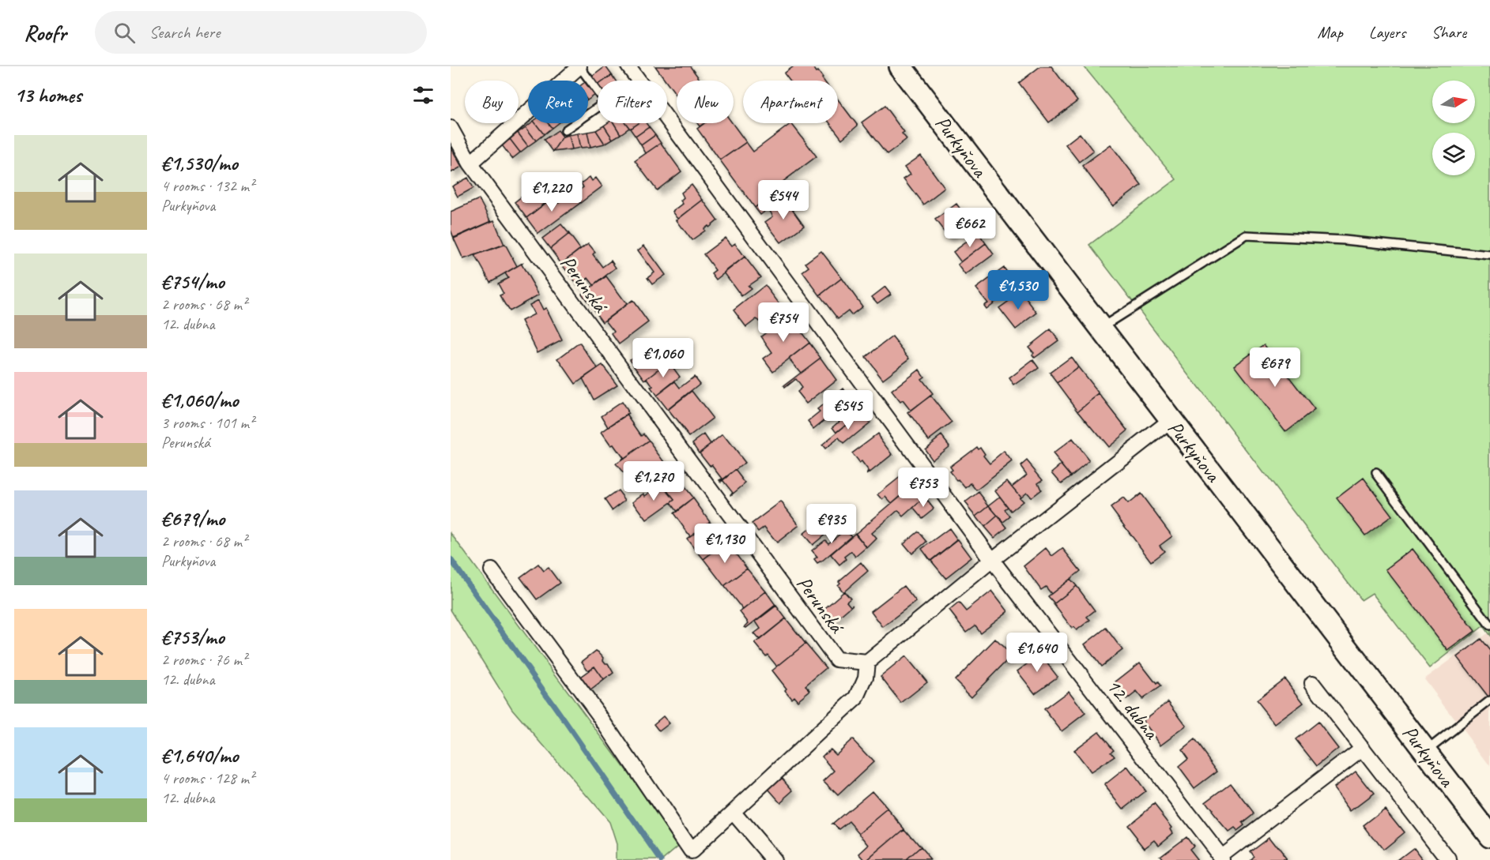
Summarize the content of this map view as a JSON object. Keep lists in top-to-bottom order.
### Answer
{
  "streets": {
    "street": ["Purkyňova", "Perunská", "12. dubna"]
  },
  "north": "right",
  "page": {
    "header": "Roofr",
    "search": "Search here",
    "nav": ["Map", "Layers", "Share"],
    "heading": "13 homes",
    "chip": [
      "Buy",
      "Rent",
      "Filters",
      "New",
      "Apartment"
    ],
    "list": [
      {
        "name": "€1,530/mo",
        "note": "4 rooms · 132 m² · Purkyňova"
      },
      {
        "name": "€754/mo",
        "note": "2 rooms · 68 m² · 12. dubna"
      },
      {
        "name": "€1,060/mo",
        "note": "3 rooms · 101 m² · Perunská"
      },
      {
        "name": "€679/mo",
        "note": "2 rooms · 68 m² · Purkyňova"
      },
      {
        "name": "€753/mo",
        "note": "2 rooms · 76 m² · 12. dubna"
      },
      {
        "name": "€1,640/mo",
        "note": "4 rooms · 128 m² · 12. dubna"
      }
    ],
    "price": [
      "€1,220",
      "€544",
      "€662",
      "€1,530",
      "€754",
      "€1,060",
      "€679",
      "€545",
      "€1,270",
      "€753",
      "€935",
      "€1,130",
      "€1,640"
    ]
  }
}
